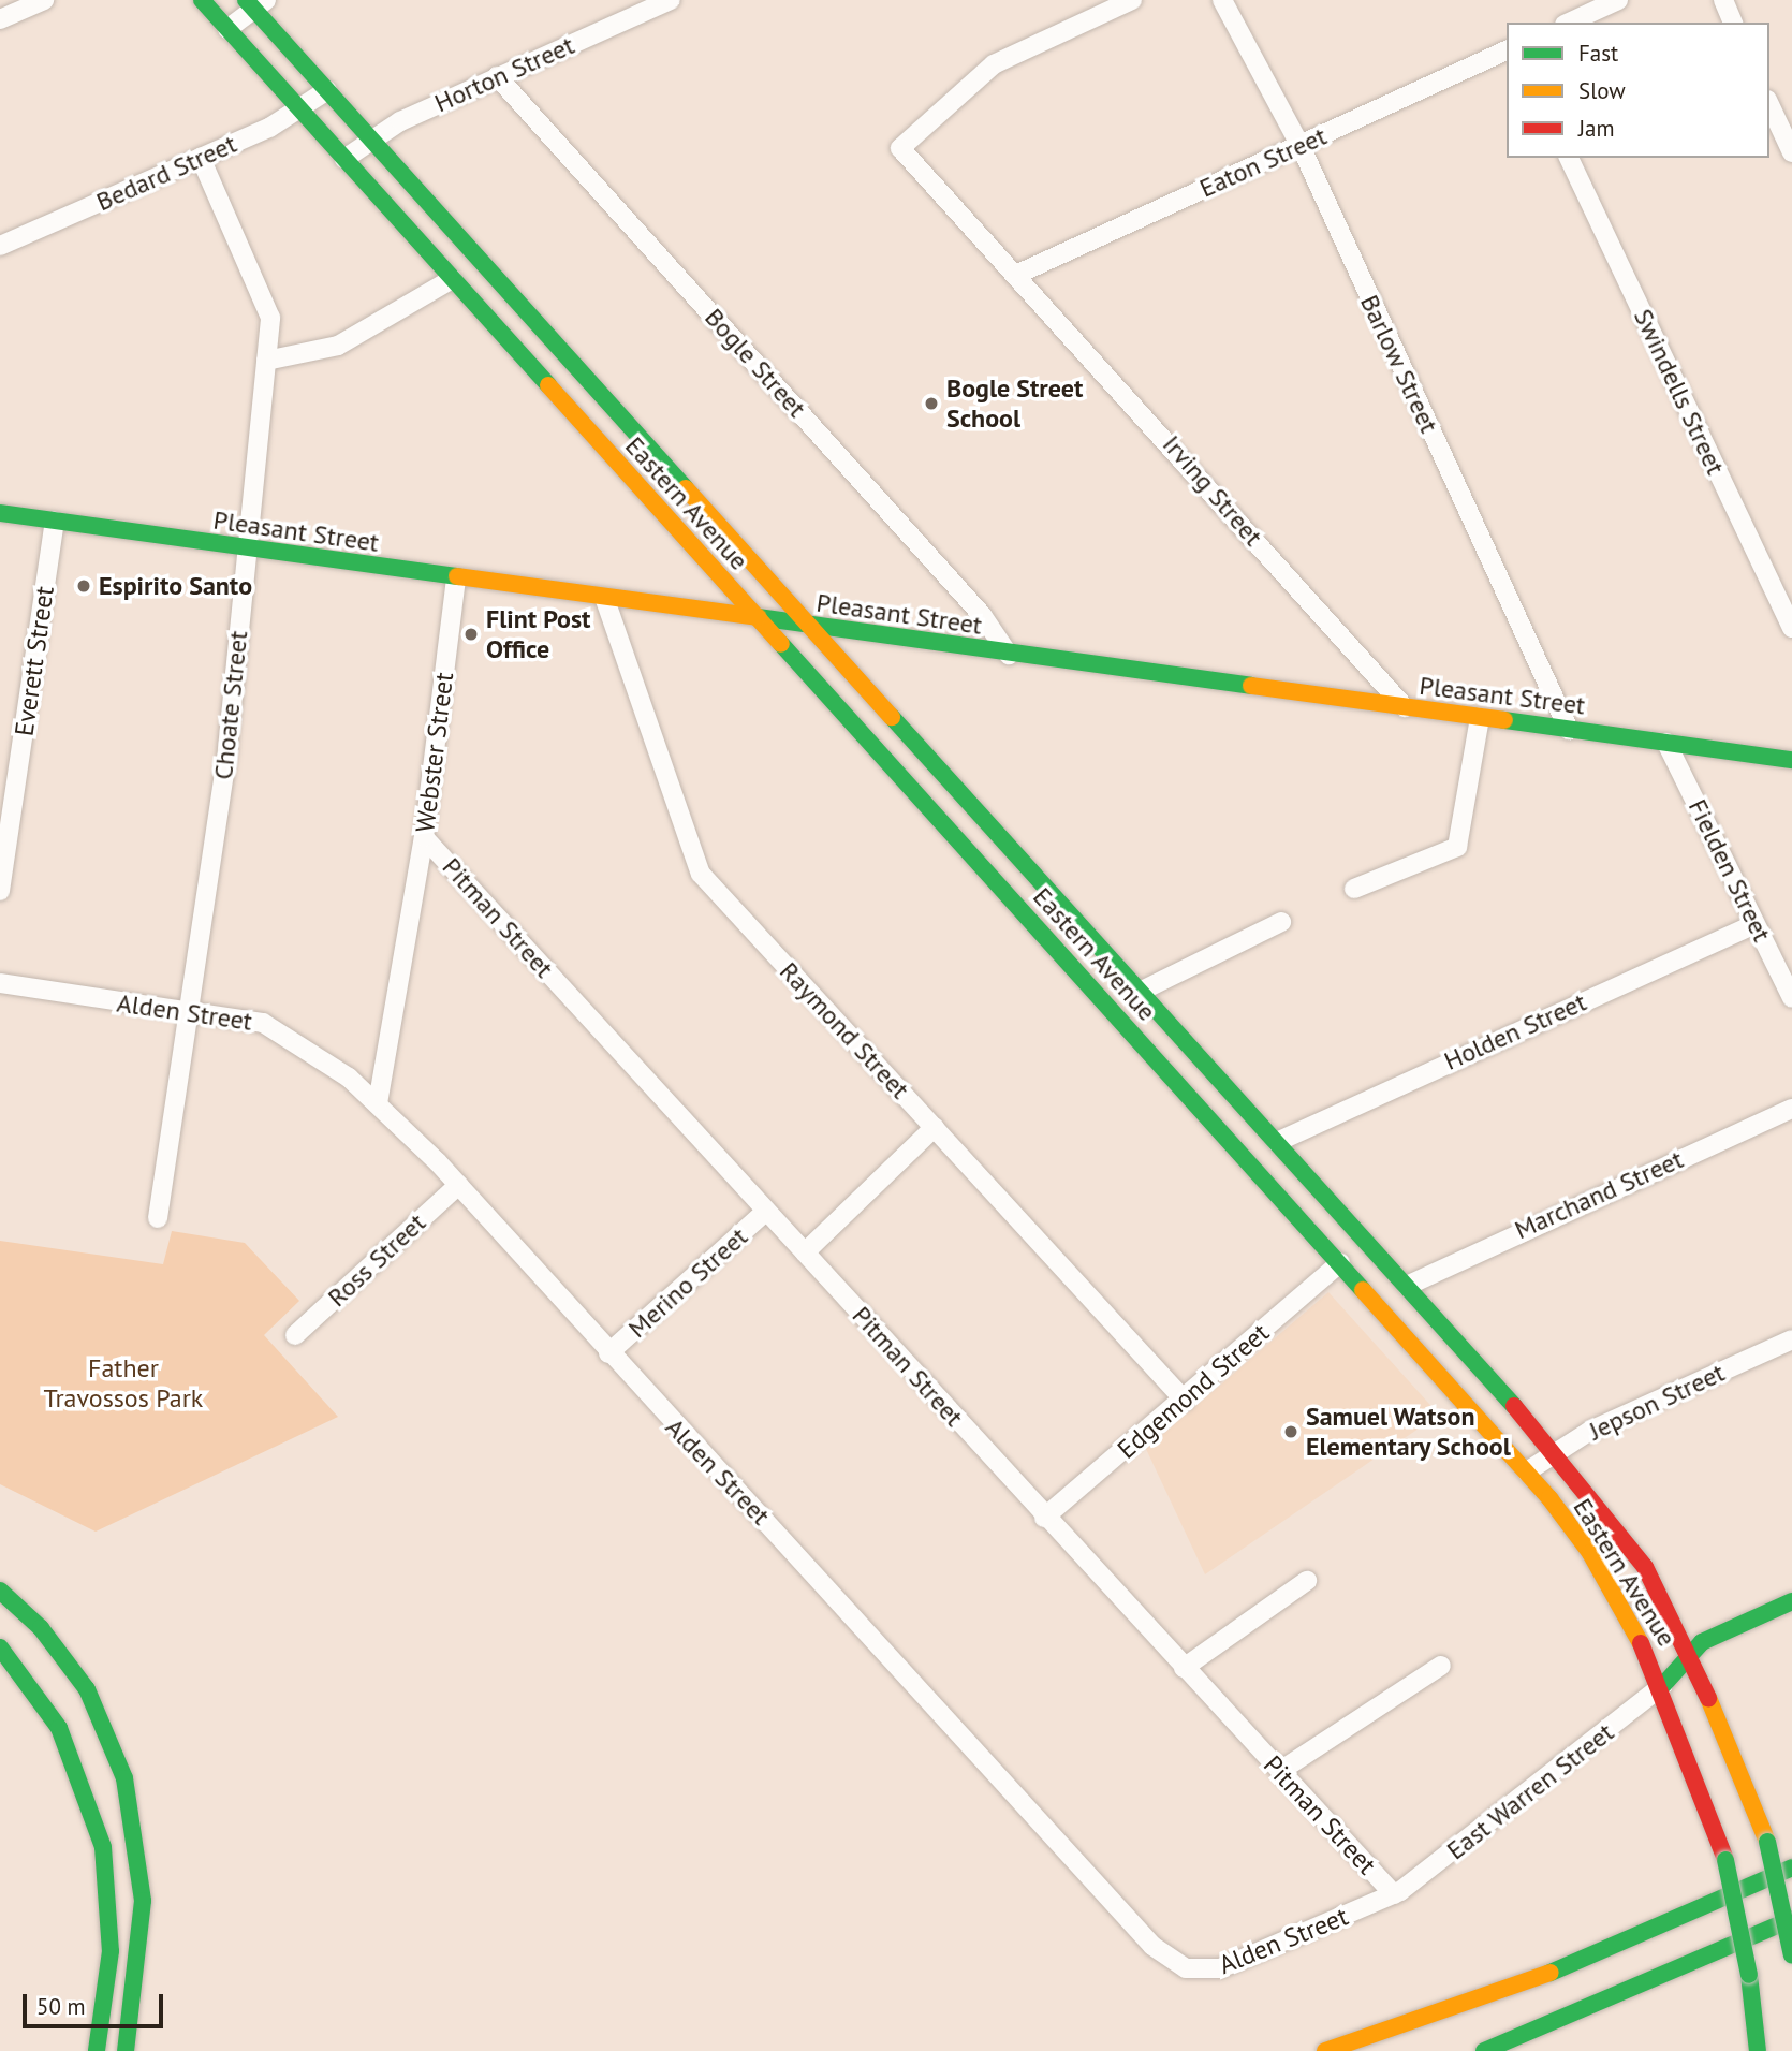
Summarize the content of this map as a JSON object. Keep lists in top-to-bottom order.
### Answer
{
  "streets": {
    "main road": ["Eastern Avenue", "Pleasant Street"],
    "street": [
      "Horton Street",
      "Eaton Street",
      "Bedard Street",
      "Bogle Street",
      "Barlow Street",
      "Swindells Street",
      "Irving Street",
      "Everett Street",
      "Choate Street",
      "Webster Street",
      "Fielden Street",
      "Pitman Street",
      "Alden Street",
      "Raymond Street",
      "Holden Street",
      "Marchand Street",
      "Ross Street",
      "Merino Street",
      "Edgemond Street",
      "Jepson Street",
      "East Warren Street"
    ]
  },
  "crossings": [
    ["Horton Street", "Bogle Street"],
    ["Horton Street", "Eastern Avenue"],
    ["Eaton Street", "Barlow Street"],
    ["Eaton Street", "Irving Street"],
    ["Bedard Street", "Eastern Avenue"],
    ["Bedard Street", "Choate Street"],
    ["Bogle Street", "Pleasant Street"],
    ["Barlow Street", "Pleasant Street"],
    ["Irving Street", "Pleasant Street"],
    ["Eastern Avenue", "Pleasant Street"],
    ["Eastern Avenue", "Holden Street"],
    ["Eastern Avenue", "Marchand Street"],
    ["Eastern Avenue", "Edgemond Street"],
    ["Eastern Avenue", "Jepson Street"],
    ["Eastern Avenue", "East Warren Street"],
    ["Pleasant Street", "Everett Street"],
    ["Pleasant Street", "Choate Street"],
    ["Pleasant Street", "Webster Street"],
    ["Pleasant Street", "Fielden Street"],
    ["Pleasant Street", "Raymond Street"],
    ["Choate Street", "Alden Street"],
    ["Webster Street", "Pitman Street"],
    ["Webster Street", "Alden Street"],
    ["Fielden Street", "Holden Street"],
    ["Pitman Street", "Alden Street"],
    ["Pitman Street", "Merino Street"],
    ["Pitman Street", "Edgemond Street"],
    ["Pitman Street", "East Warren Street"],
    ["Alden Street", "Ross Street"],
    ["Alden Street", "Merino Street"],
    ["Alden Street", "East Warren Street"],
    ["Raymond Street", "Edgemond Street"]
  ],
  "parks": ["Father Travossos Park"],
  "places": [
    "Bogle Street School",
    "Espirito Santo",
    "Flint Post Office",
    "Samuel Watson Elementary School"
  ],
  "legend": ["Fast", "Slow", "Jam"],
  "scale_bar": "50 m"
}
